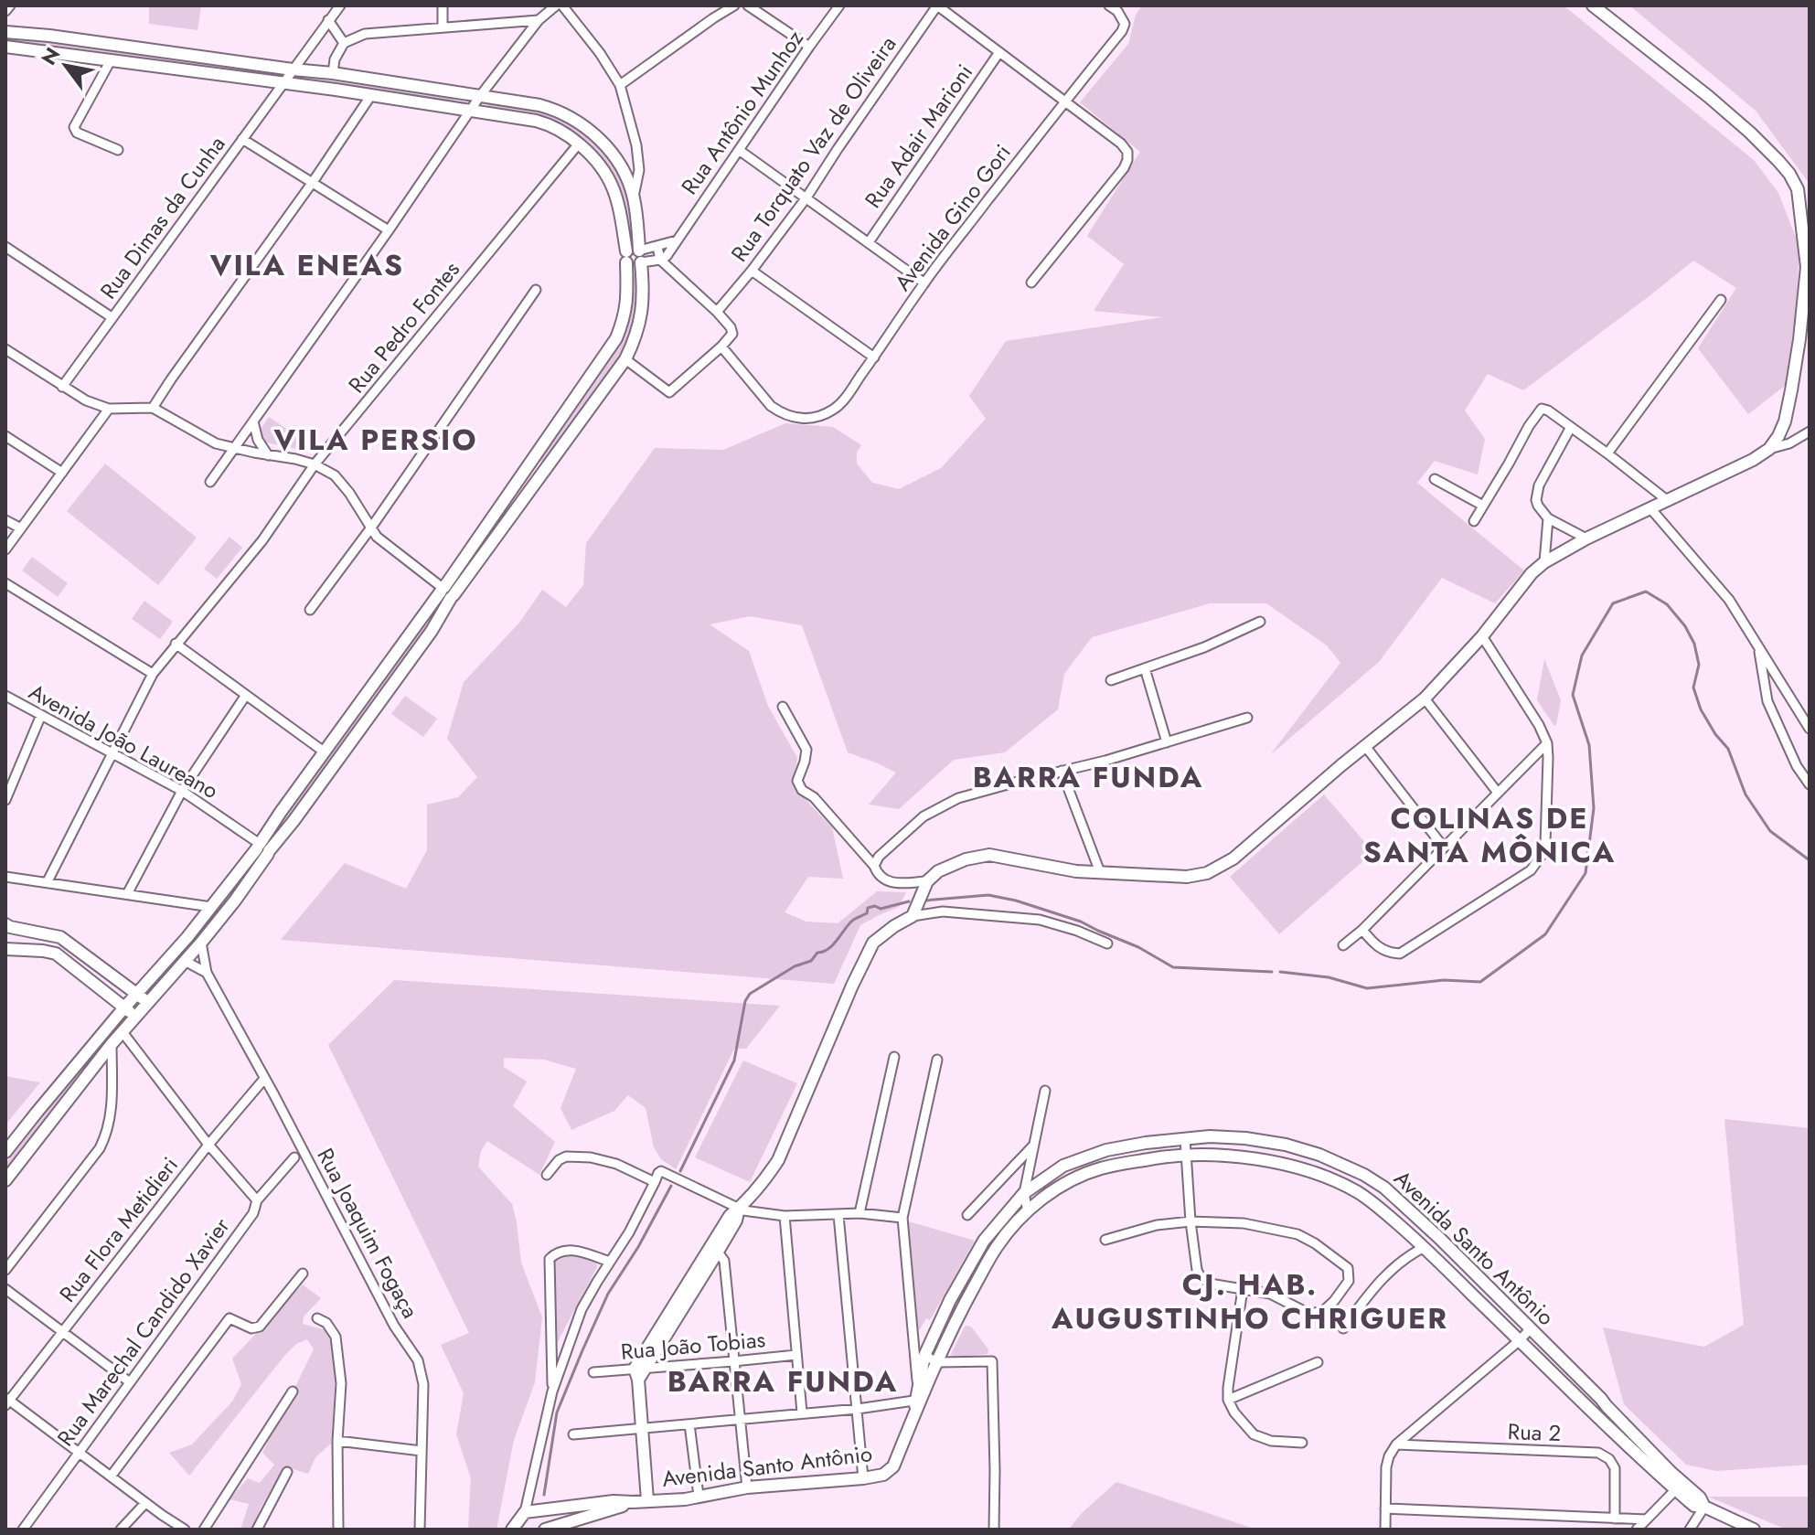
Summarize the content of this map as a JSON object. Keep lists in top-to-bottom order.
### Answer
{
  "streets": {
    "main road": ["Avenida Santo Antônio"],
    "street": [
      "Rua Antônio Munhoz",
      "Rua Adair Marioni",
      "Rua Torquato Vaz de Oliveira",
      "Rua Dimas da Cunha",
      "Avenida Gino Gori",
      "Rua Pedro Fontes",
      "Avenida João Laureano",
      "Rua Flora Metidieri",
      "Rua Joaquim Fogaça",
      "Rua Marechal Candido Xavier",
      "Rua João Tobias",
      "Rua 2"
    ]
  },
  "crossings": [
    ["Rua Pedro Fontes", "Avenida João Laureano"],
    ["Rua Flora Metidieri", "Rua Joaquim Fogaça"]
  ],
  "districts": [
    "VILA ENEAS",
    "VILA PERSIO",
    "BARRA FUNDA",
    "COLINAS DE SANTA MÔNICA",
    "CJ. HAB. AUGUSTINHO CHRIGUER",
    "BARRA FUNDA"
  ],
  "north": "top left"
}
